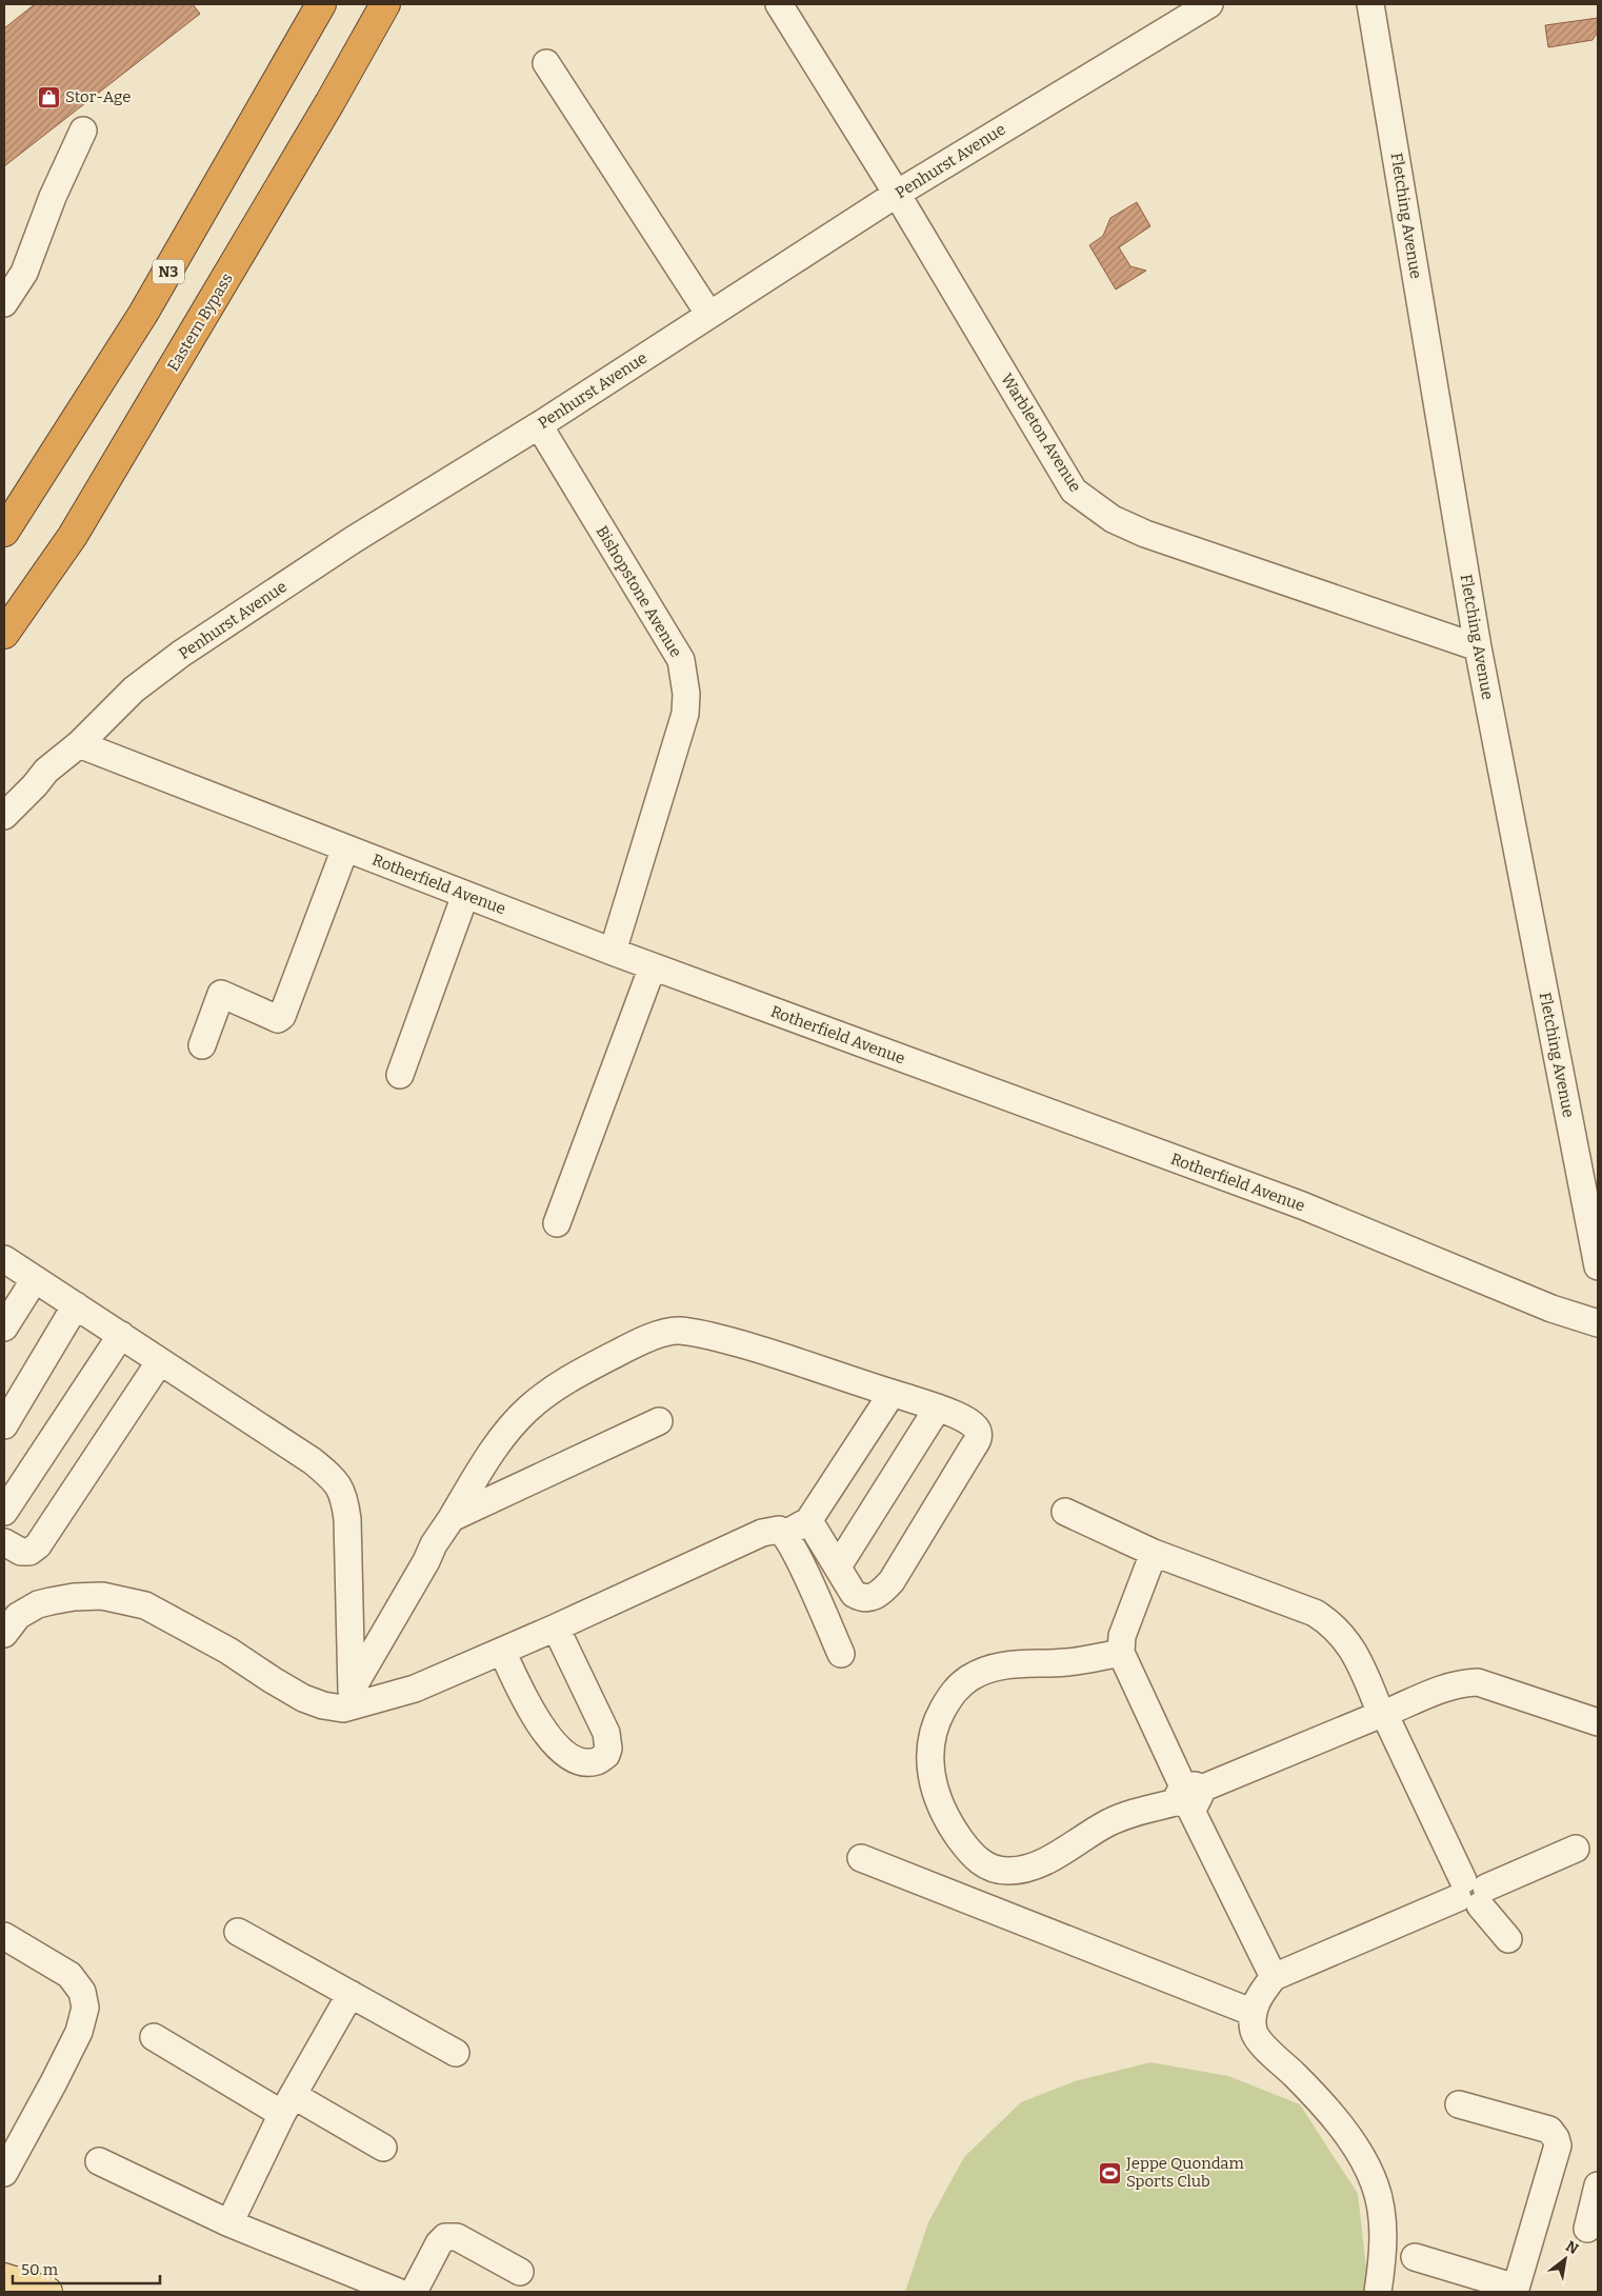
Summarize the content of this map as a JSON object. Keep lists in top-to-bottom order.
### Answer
{
  "streets": {
    "highway": ["N3", "Eastern Bypass"],
    "street": [
      "Penhurst Avenue",
      "Fletching Avenue",
      "Warbleton Avenue",
      "Bishopstone Avenue",
      "Rotherfield Avenue"
    ]
  },
  "crossings": [
    ["Penhurst Avenue", "Warbleton Avenue"],
    ["Penhurst Avenue", "Bishopstone Avenue"],
    ["Penhurst Avenue", "Rotherfield Avenue"],
    ["Fletching Avenue", "Warbleton Avenue"],
    ["Bishopstone Avenue", "Rotherfield Avenue"]
  ],
  "places": {
    "shop": ["Stor-Age"],
    "sports": ["Jeppe Quondam Sports Club"]
  },
  "scale_bar": "50 m",
  "north": "top right"
}
